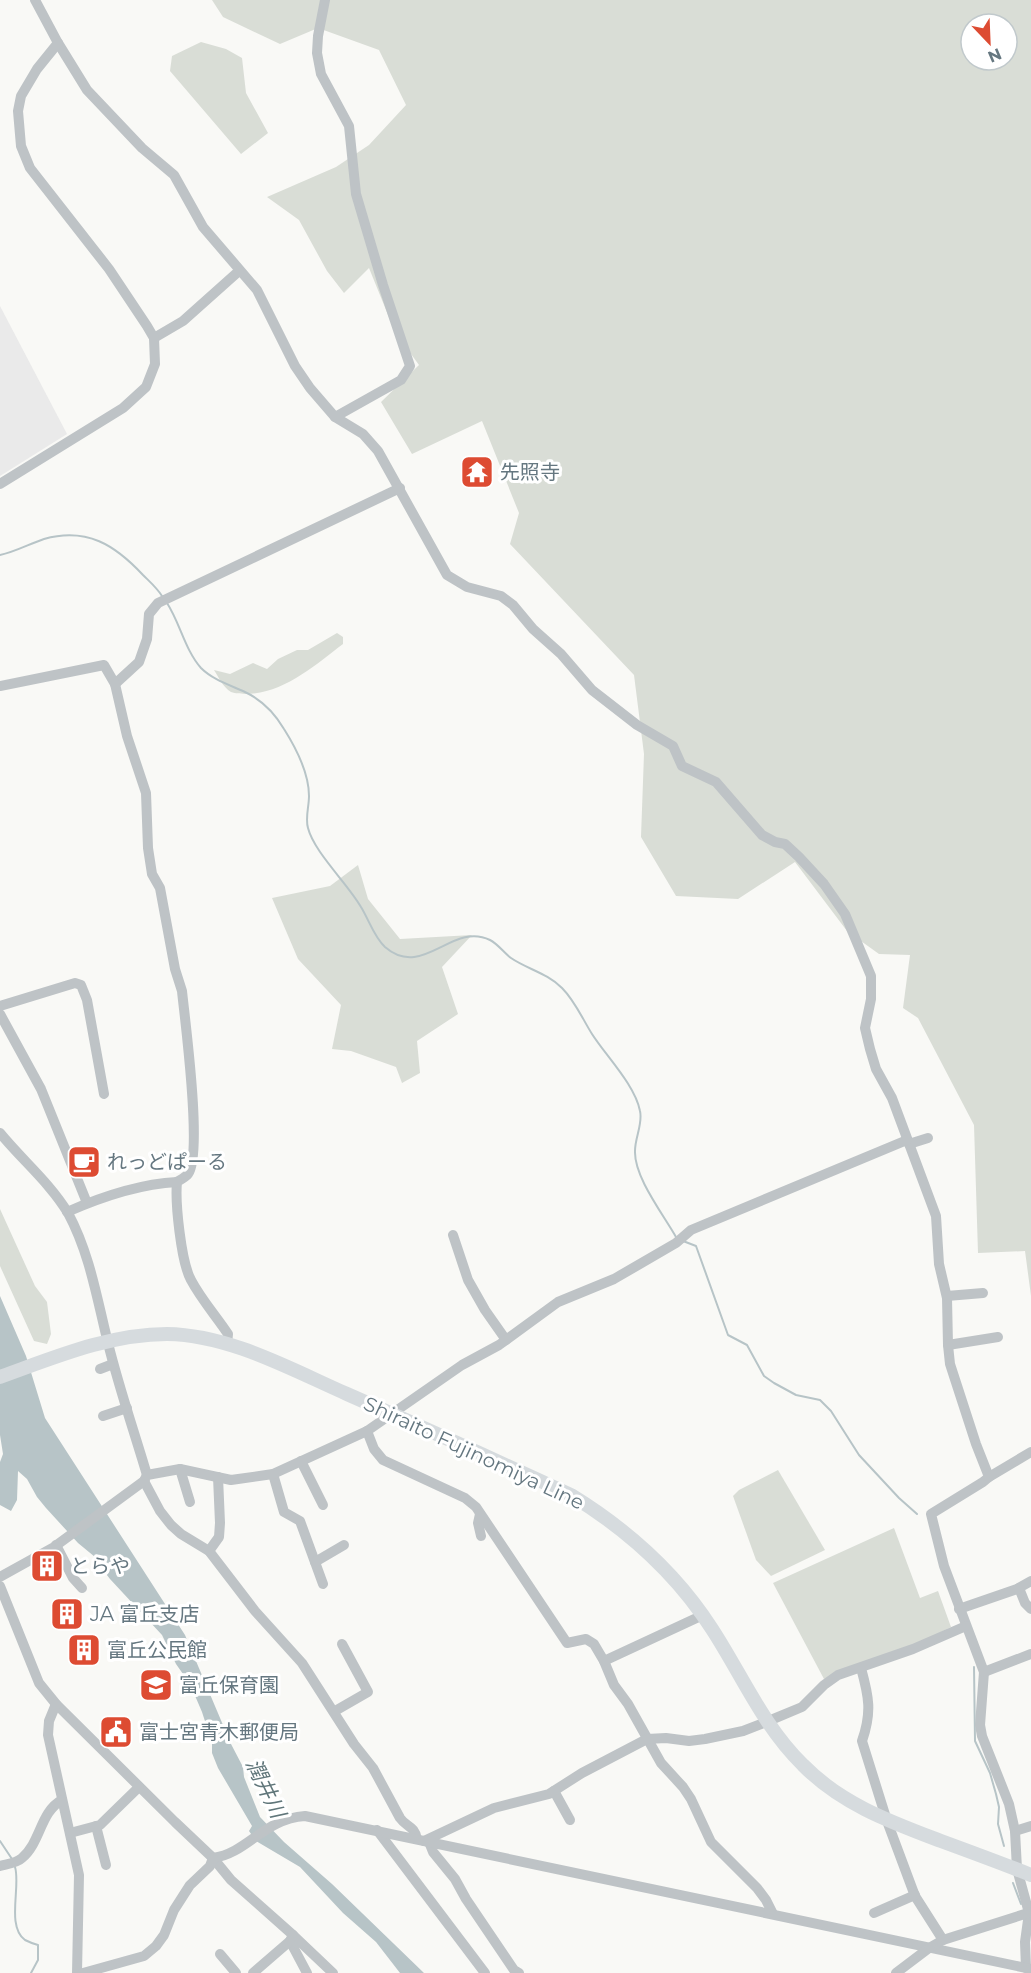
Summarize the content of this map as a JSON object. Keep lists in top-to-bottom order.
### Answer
{
  "streets": {
    "main road": ["Shiraito Fujinomiya Line"]
  },
  "water": ["潤井川"],
  "places": {
    "temple": ["先照寺"],
    "cafe": ["れっどぱーる"],
    "building": ["とらや", "JA 富丘支店", "富丘公民館"],
    "school or university": ["富丘保育園"],
    "public building": ["富士宮青木郵便局"]
  },
  "north": "bottom right"
}
